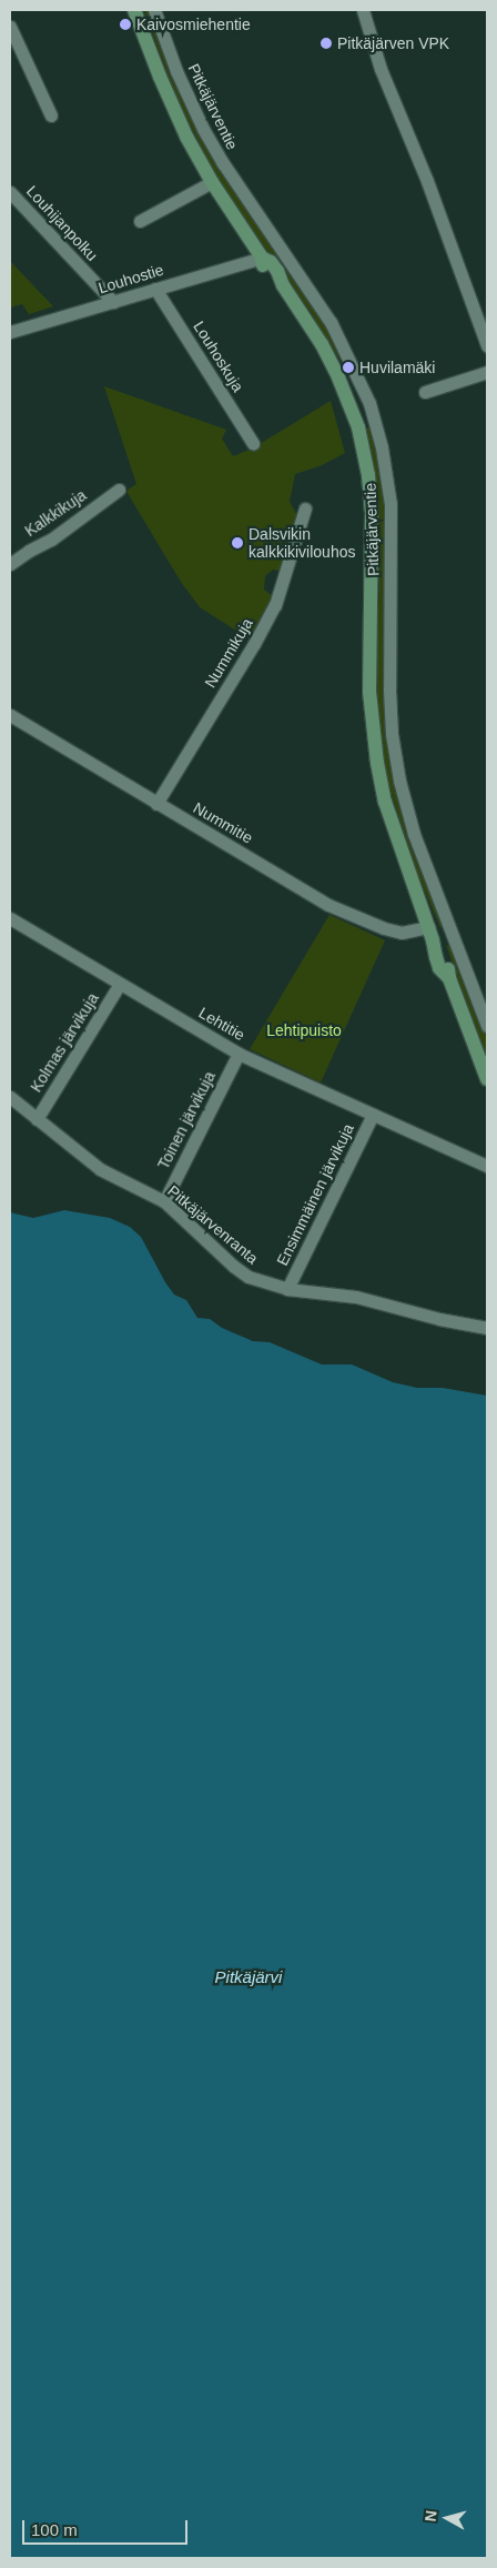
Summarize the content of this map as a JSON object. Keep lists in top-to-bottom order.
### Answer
{
  "streets": {
    "main road": ["Pitkäjärventie"],
    "street": [
      "Louhijanpolku",
      "Louhostie",
      "Louhoskuja",
      "Kalkkikuja",
      "Nummikuja",
      "Nummitie",
      "Lehtitie",
      "Kolmas järvikuja",
      "Toinen järvikuja",
      "Ensimmäinen järvikuja",
      "Pitkäjärvenranta"
    ]
  },
  "crossings": [
    ["Pitkäjärventie", "Louhostie"],
    ["Pitkäjärventie", "Nummitie"],
    ["Louhijanpolku", "Louhostie"],
    ["Louhostie", "Louhoskuja"],
    ["Nummikuja", "Nummitie"],
    ["Lehtitie", "Kolmas järvikuja"],
    ["Lehtitie", "Toinen järvikuja"],
    ["Lehtitie", "Ensimmäinen järvikuja"],
    ["Kolmas järvikuja", "Pitkäjärvenranta"],
    ["Toinen järvikuja", "Pitkäjärvenranta"],
    ["Ensimmäinen järvikuja", "Pitkäjärvenranta"]
  ],
  "water": ["Pitkäjärvi"],
  "parks": ["Lehtipuisto"],
  "places": [
    "Kaivosmiehentie",
    "Pitkäjärven VPK",
    "Huvilamäki",
    "Dalsvikin kalkkikivilouhos"
  ],
  "scale_bar": "100 m",
  "north": "left"
}
